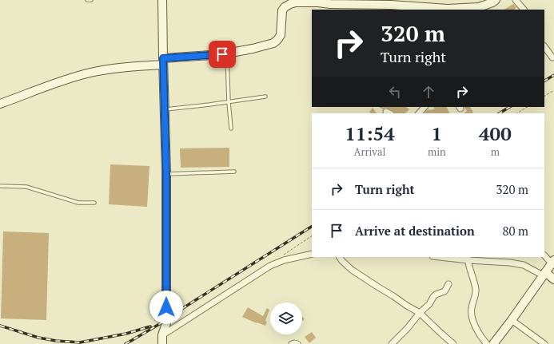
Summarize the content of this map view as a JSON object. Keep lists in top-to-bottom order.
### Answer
{
  "page": {
    "turn": ["320 m", "Turn right"],
    "eta": [
      "11:54",
      "Arrival",
      "1",
      "min",
      "400",
      "m"
    ],
    "list": [
      {
        "name": "Turn right",
        "value": "320 m"
      },
      {
        "name": "Arrive at destination",
        "value": "80 m"
      }
    ]
  }
}
